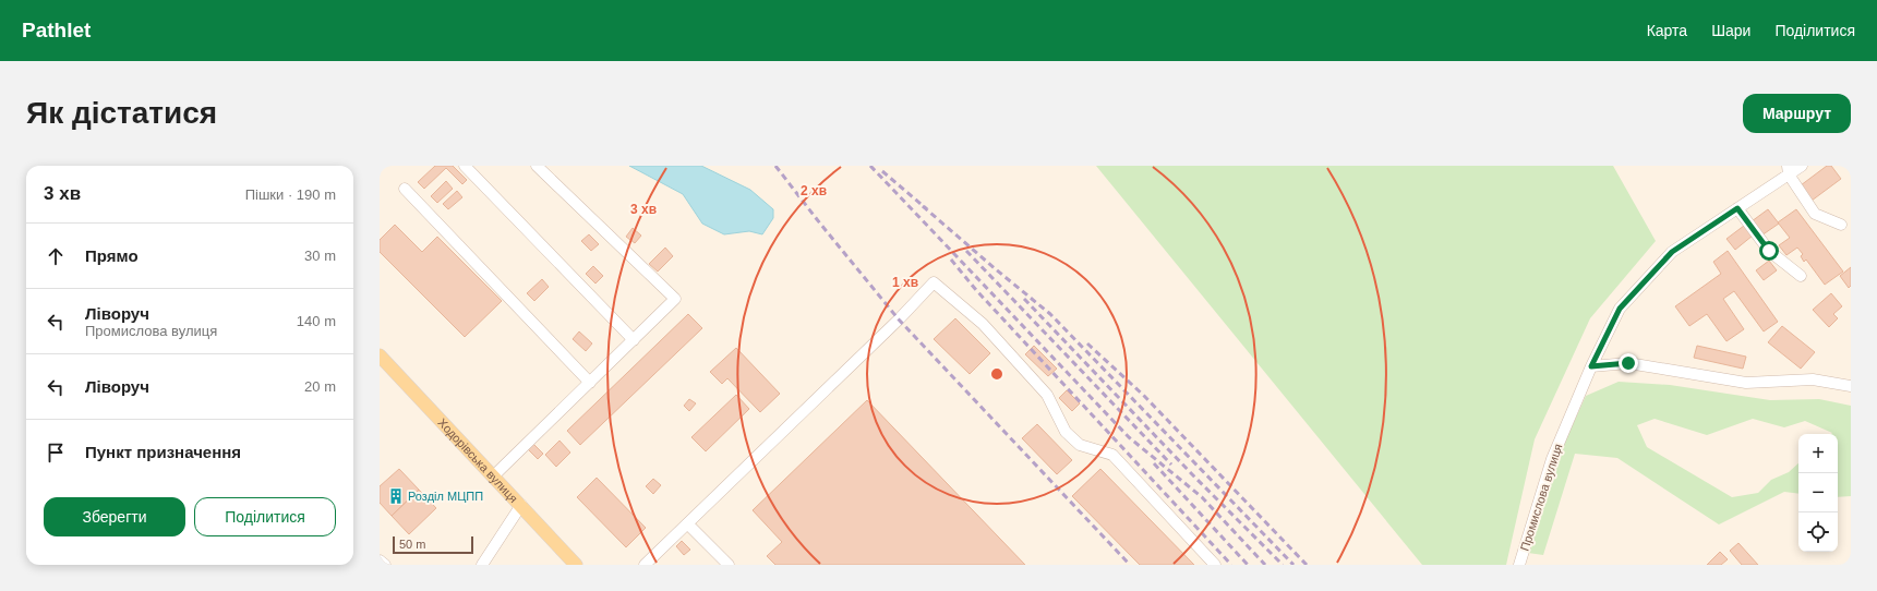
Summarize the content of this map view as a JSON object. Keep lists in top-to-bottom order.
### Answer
{
  "streets": {
    "main road": ["Ходорівська вулиця"],
    "street": ["Промислова вулиця"]
  },
  "places": {
    "building": ["Розділ МЦПП"]
  },
  "scale_bar": "50 m",
  "page": {
    "header": "Pathlet",
    "nav": ["Карта", "Шари", "Поділитися"],
    "buttons": [
      "Маршрут",
      ["Зберегти", "Поділитися"]
    ],
    "title": "Як дістатися",
    "heading": ["3 хв", "Пішки · 190 m"],
    "list": [
      ["Прямо", "30 m"],
      ["Ліворуч", "Промислова вулиця", "140 m"],
      ["Ліворуч", "20 m"],
      "Пункт призначення"
    ],
    "map_buttons": ["+", "−"],
    "scale": "50 m"
  },
  "rings": ["2 хв", "3 хв", "1 хв"]
}
